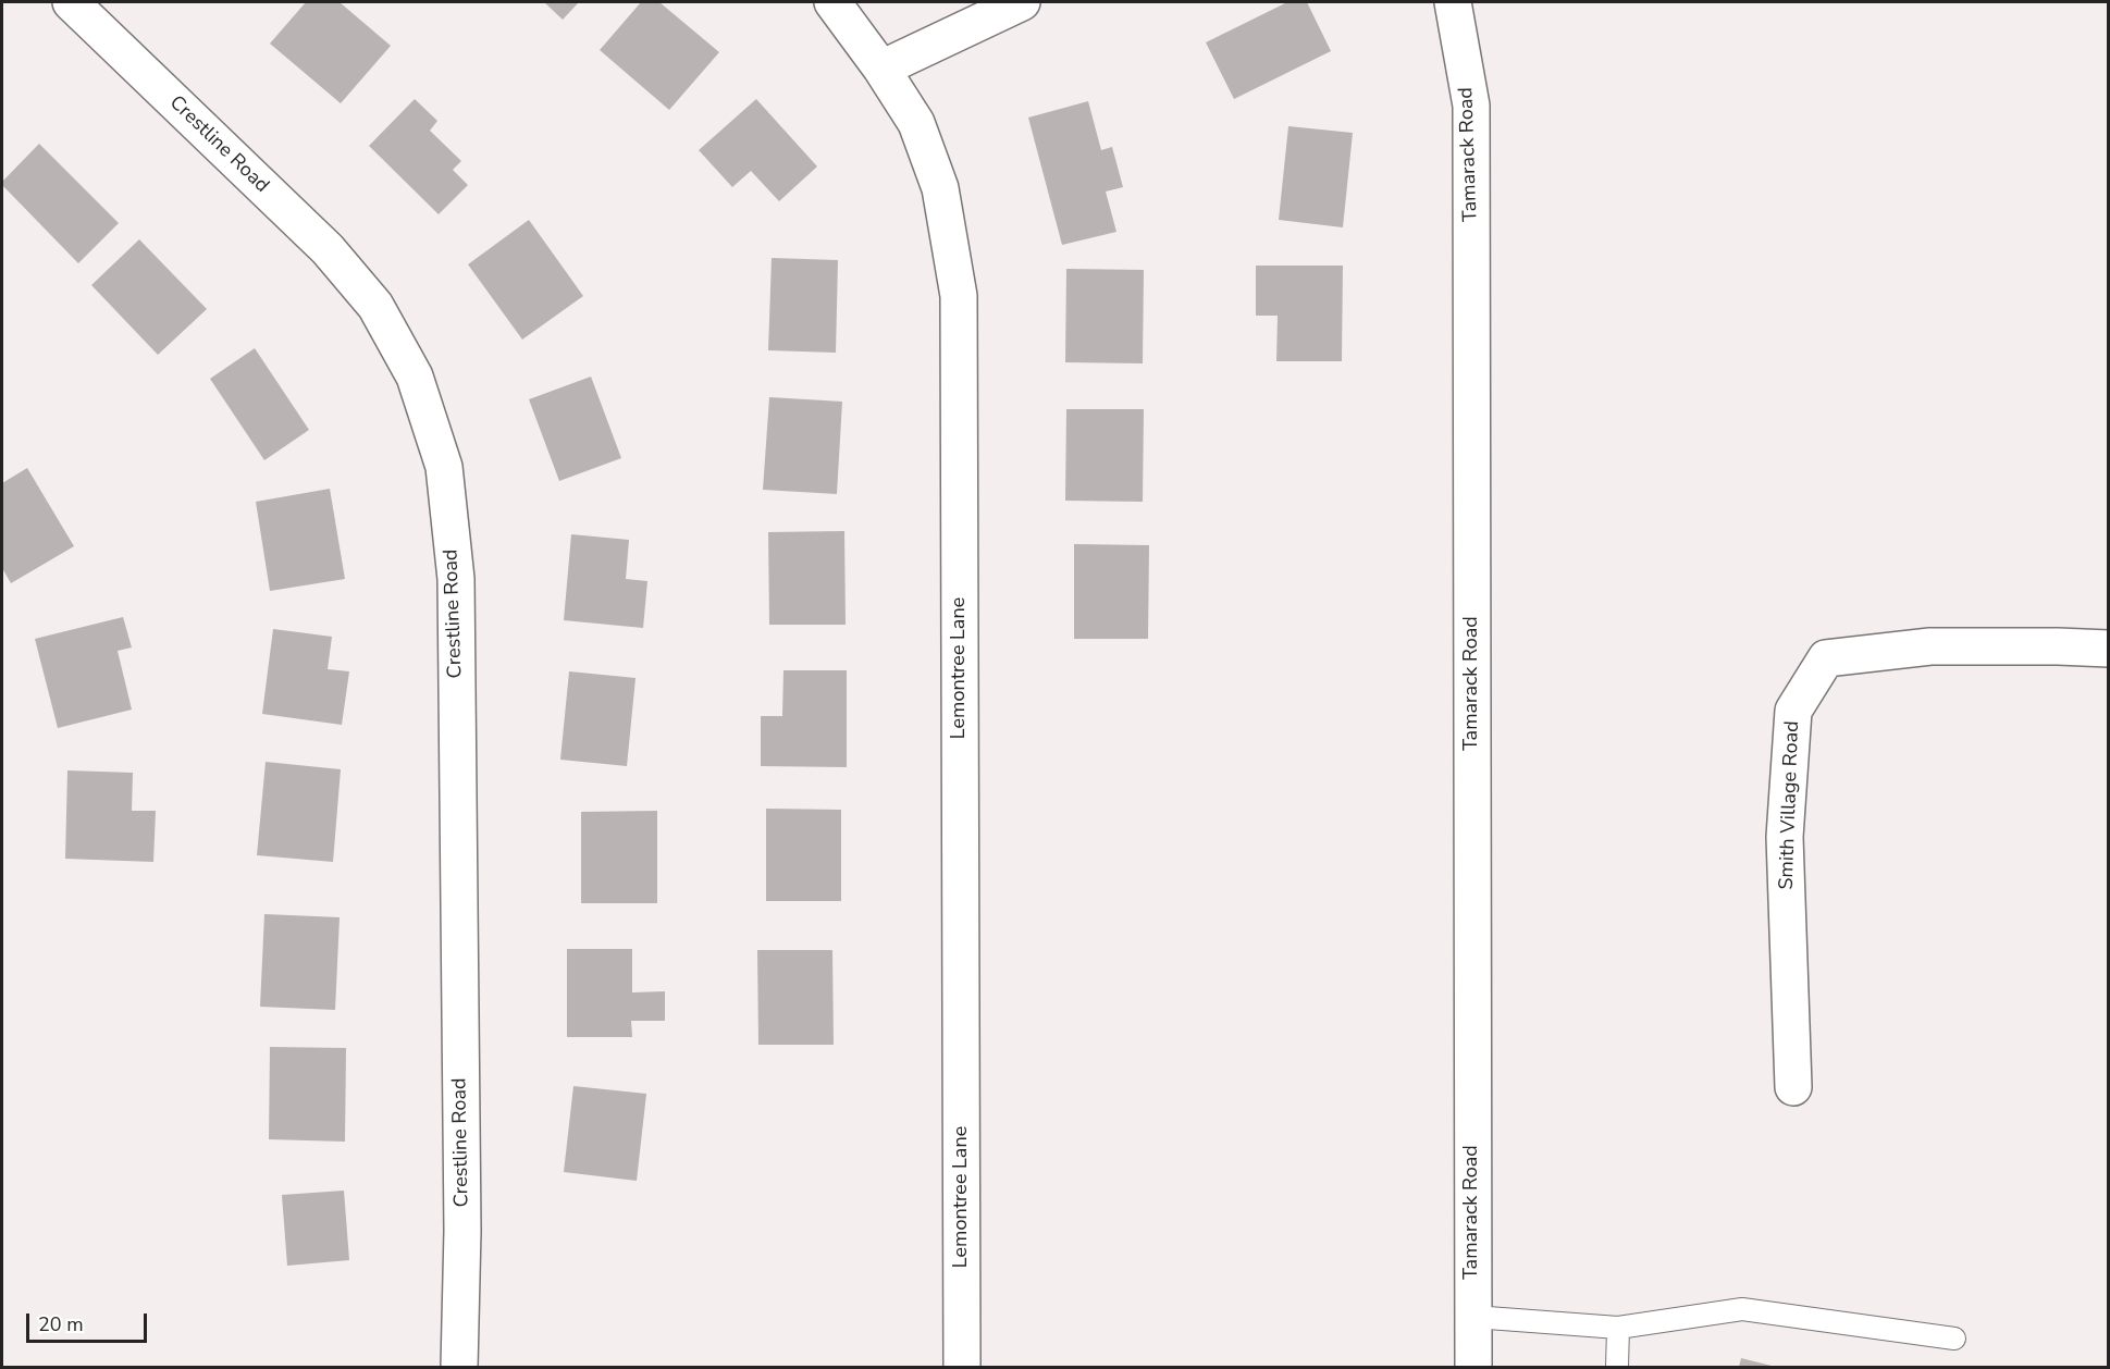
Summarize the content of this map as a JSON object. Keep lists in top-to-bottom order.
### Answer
{
  "streets": {
    "street": [
      "Crestline Road",
      "Tamarack Road",
      "Lemontree Lane",
      "Smith Village Road"
    ]
  },
  "scale_bar": "20 m"
}
